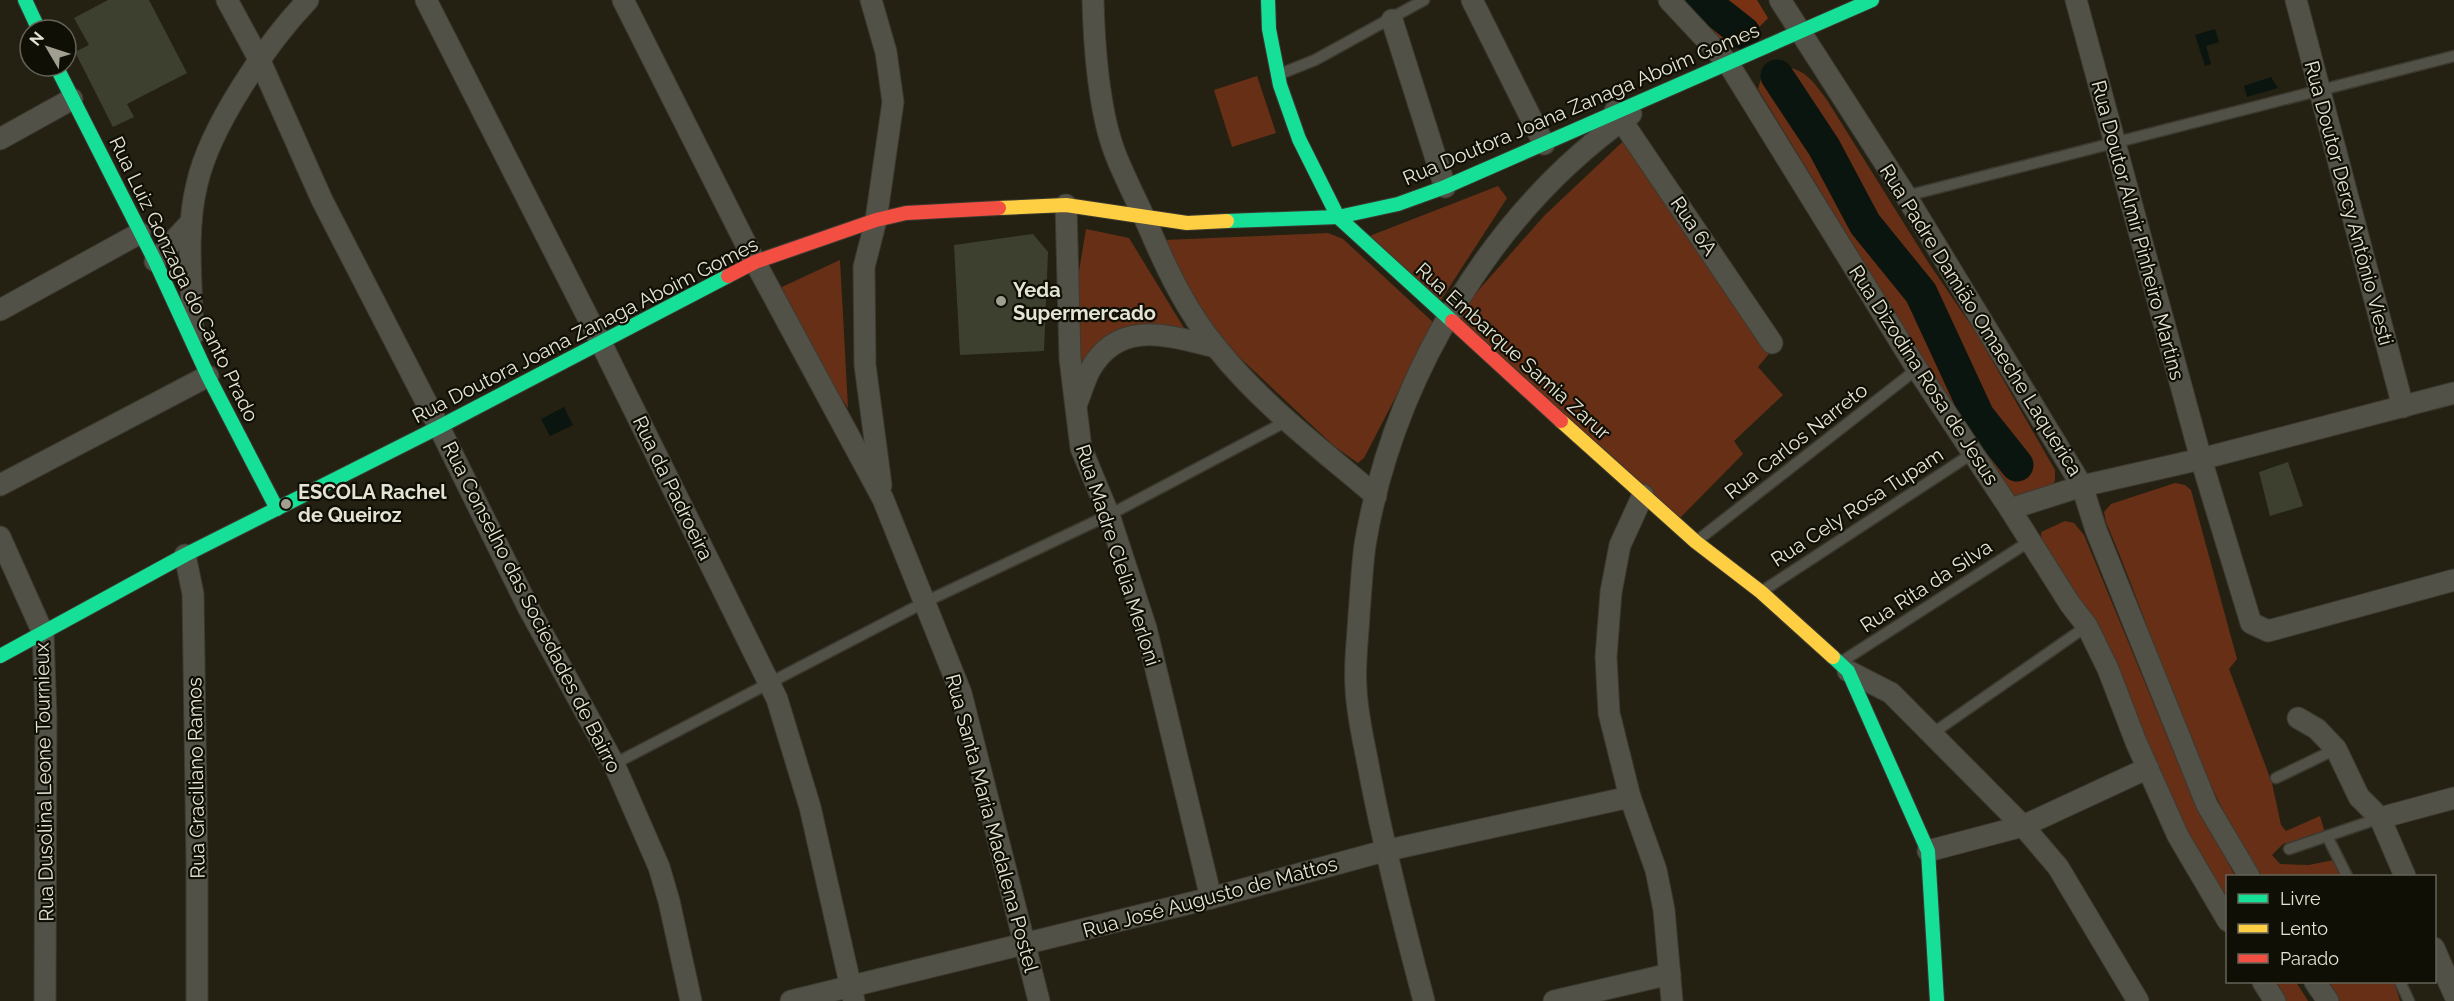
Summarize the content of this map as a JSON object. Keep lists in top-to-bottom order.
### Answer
{
  "streets": {
    "street": [
      "Rua Doutora Joana Zanaga Aboim Gomes",
      "Rua Doutor Dercy Antônio Viesti",
      "Rua 6A",
      "Rua Doutor Almir Pinheiro Martins",
      "Rua Luiz Gonzaga do Canto Prado",
      "Rua Padre Damião Omaeche Laquerica",
      "Rua Embarque Samia Zarur",
      "Rua Dizodina Rosa de Jesus",
      "Rua da Padroeira",
      "Rua Madre Clelia Merloni",
      "Rua Conselho das Sociedades de Bairro",
      "Rua Graciliano Ramos",
      "Rua Dusolina Leone Tournieux",
      "Rua Santa Maria Madalena Postel",
      "Rua José Augusto de Mattos"
    ],
    "lane": ["Rua Carlos Narreto", "Rua Cely Rosa Tupam", "Rua Rita da Silva"]
  },
  "crossings": [
    ["Rua Doutora Joana Zanaga Aboim Gomes", "Rua 6A"],
    ["Rua Doutora Joana Zanaga Aboim Gomes", "Rua Luiz Gonzaga do Canto Prado"],
    ["Rua Doutora Joana Zanaga Aboim Gomes", "Rua Padre Damião Omaeche Laquerica"],
    ["Rua Doutora Joana Zanaga Aboim Gomes", "Rua Embarque Samia Zarur"],
    ["Rua Doutora Joana Zanaga Aboim Gomes", "Rua Dizodina Rosa de Jesus"],
    ["Rua Doutora Joana Zanaga Aboim Gomes", "Rua da Padroeira"],
    ["Rua Doutora Joana Zanaga Aboim Gomes", "Rua Madre Clelia Merloni"],
    ["Rua Doutora Joana Zanaga Aboim Gomes", "Rua Conselho das Sociedades de Bairro"],
    ["Rua Doutora Joana Zanaga Aboim Gomes", "Rua Graciliano Ramos"],
    ["Rua Doutora Joana Zanaga Aboim Gomes", "Rua Dusolina Leone Tournieux"],
    ["Rua Doutora Joana Zanaga Aboim Gomes", "Rua Santa Maria Madalena Postel"],
    ["Rua Doutor Dercy Antônio Viesti", "Rua Padre Damião Omaeche Laquerica"],
    ["Rua Doutor Almir Pinheiro Martins", "Rua Padre Damião Omaeche Laquerica"],
    ["Rua Embarque Samia Zarur", "Rua Carlos Narreto"],
    ["Rua Embarque Samia Zarur", "Rua Cely Rosa Tupam"],
    ["Rua Embarque Samia Zarur", "Rua Rita da Silva"],
    ["Rua Dizodina Rosa de Jesus", "Rua Carlos Narreto"],
    ["Rua Dizodina Rosa de Jesus", "Rua Cely Rosa Tupam"],
    ["Rua Dizodina Rosa de Jesus", "Rua Rita da Silva"],
    ["Rua da Padroeira", "Rua José Augusto de Mattos"],
    ["Rua Madre Clelia Merloni", "Rua José Augusto de Mattos"],
    ["Rua Santa Maria Madalena Postel", "Rua José Augusto de Mattos"]
  ],
  "places": ["Yeda Supermercado", "ESCOLA Rachel de Queiroz"],
  "legend": ["Livre", "Lento", "Parado"],
  "north": "top left"
}
